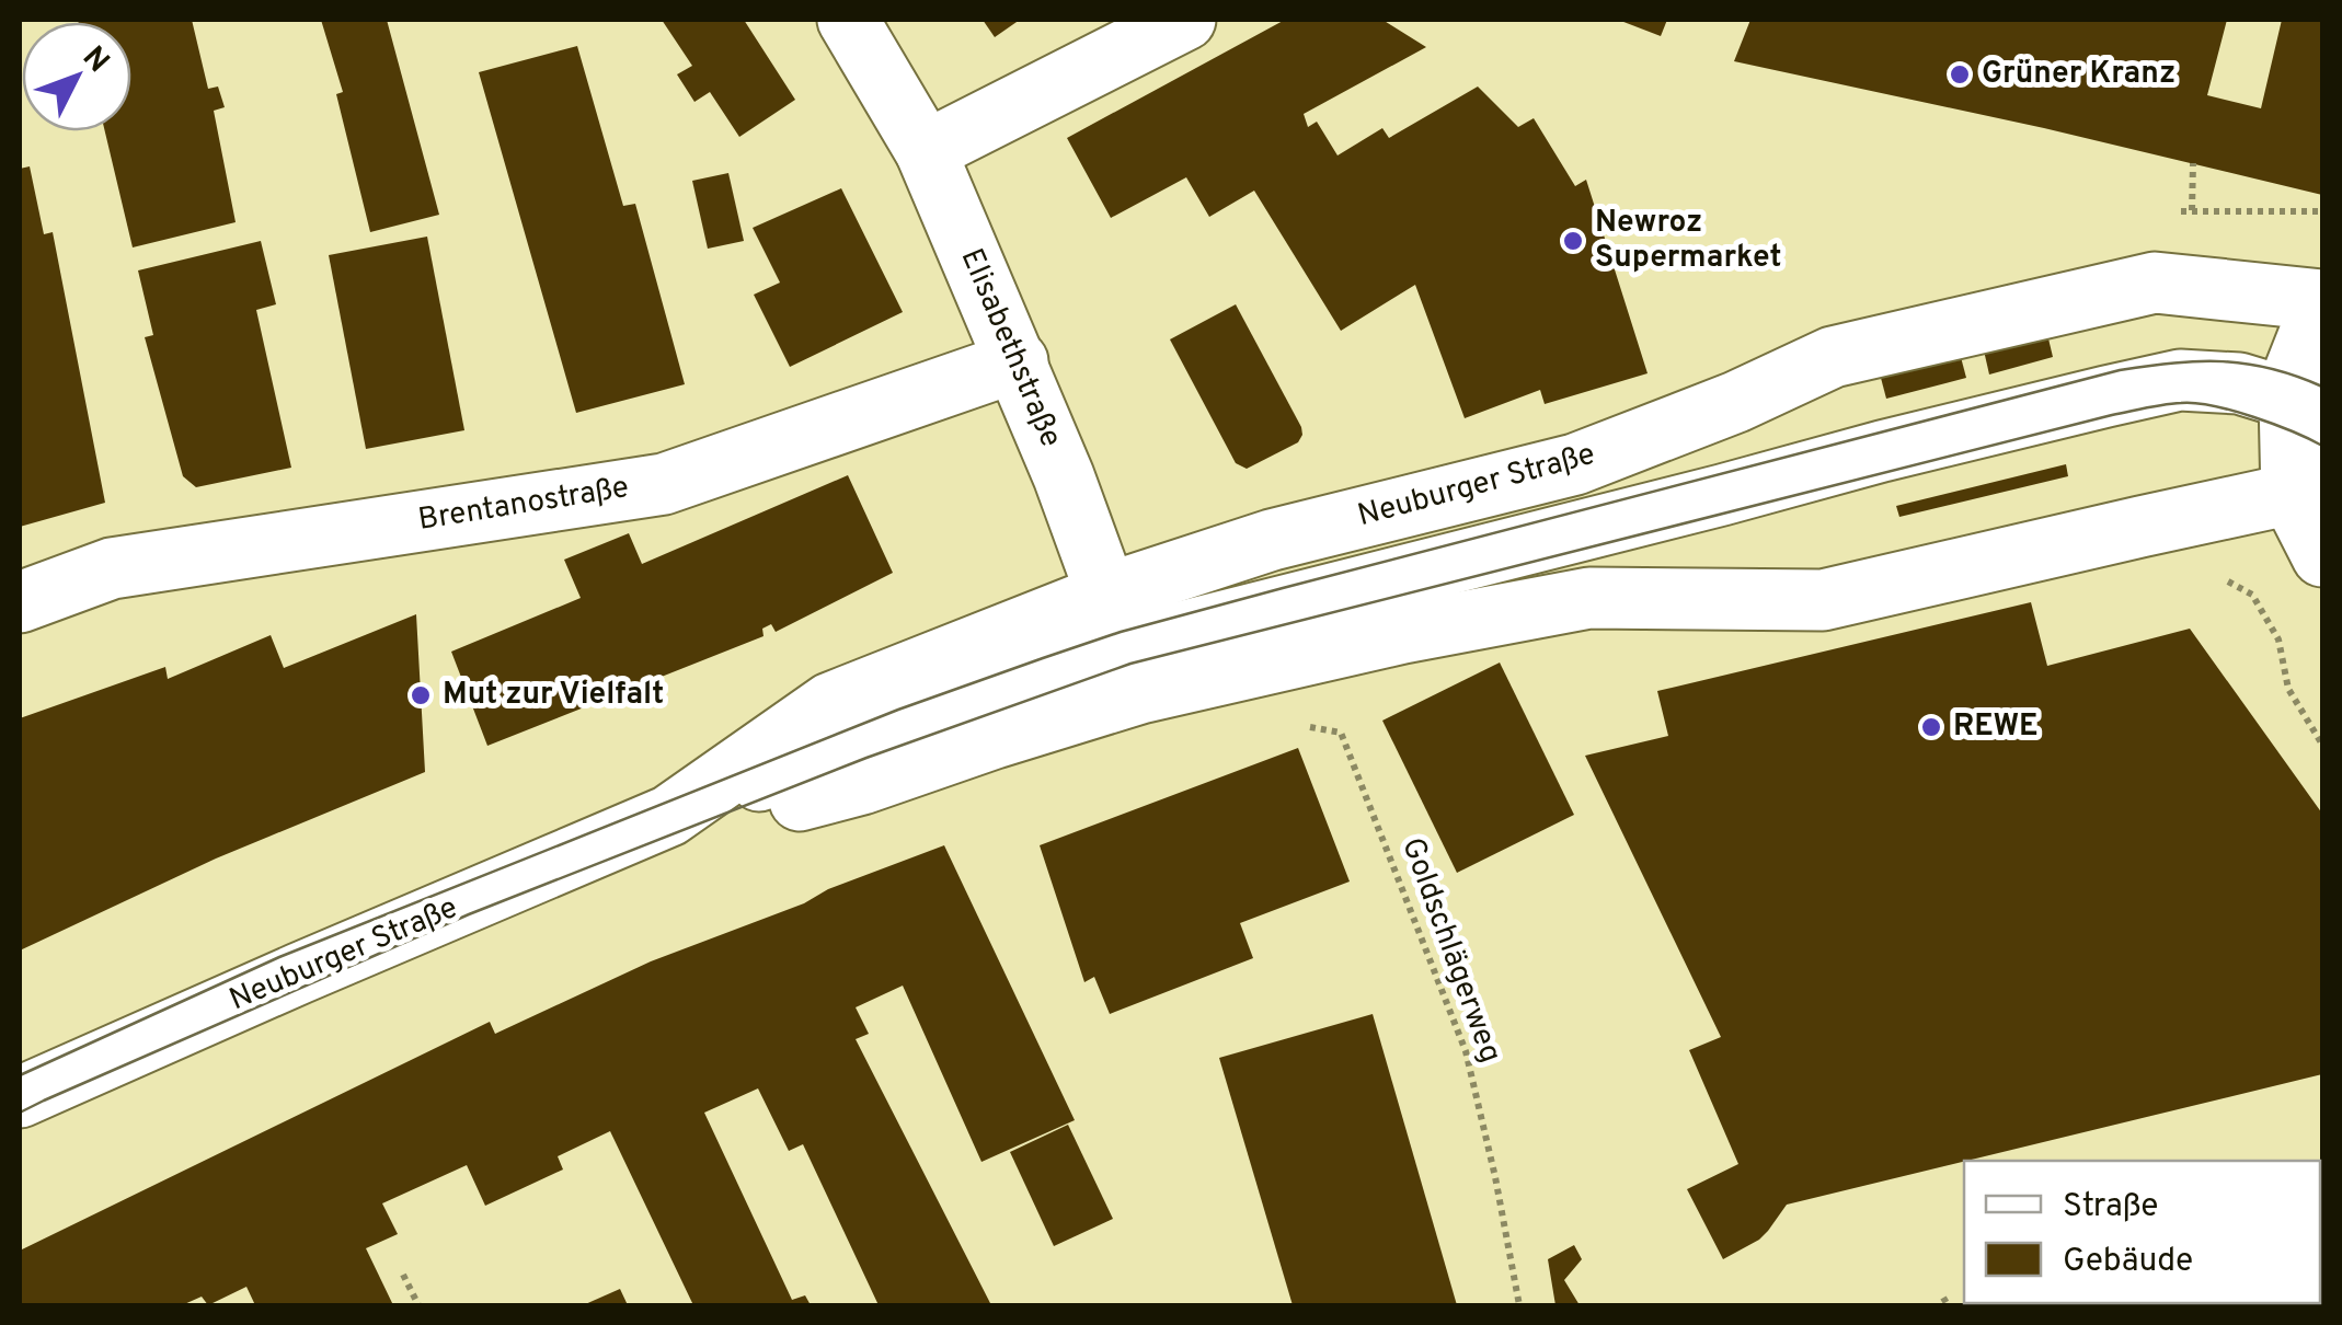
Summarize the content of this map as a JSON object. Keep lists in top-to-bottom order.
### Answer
{
  "streets": {
    "street": ["Elisabethstraße", "Neuburger Straße", "Brentanostraße"],
    "path": ["Goldschlägerweg"]
  },
  "crossings": [
    ["Elisabethstraße", "Neuburger Straße"],
    ["Elisabethstraße", "Brentanostraße"]
  ],
  "places": [
    "Grüner Kranz",
    "Newroz Supermarket",
    "Mut zur Vielfalt",
    "REWE"
  ],
  "legend": ["Straße", "Gebäude"],
  "north": "top right"
}
